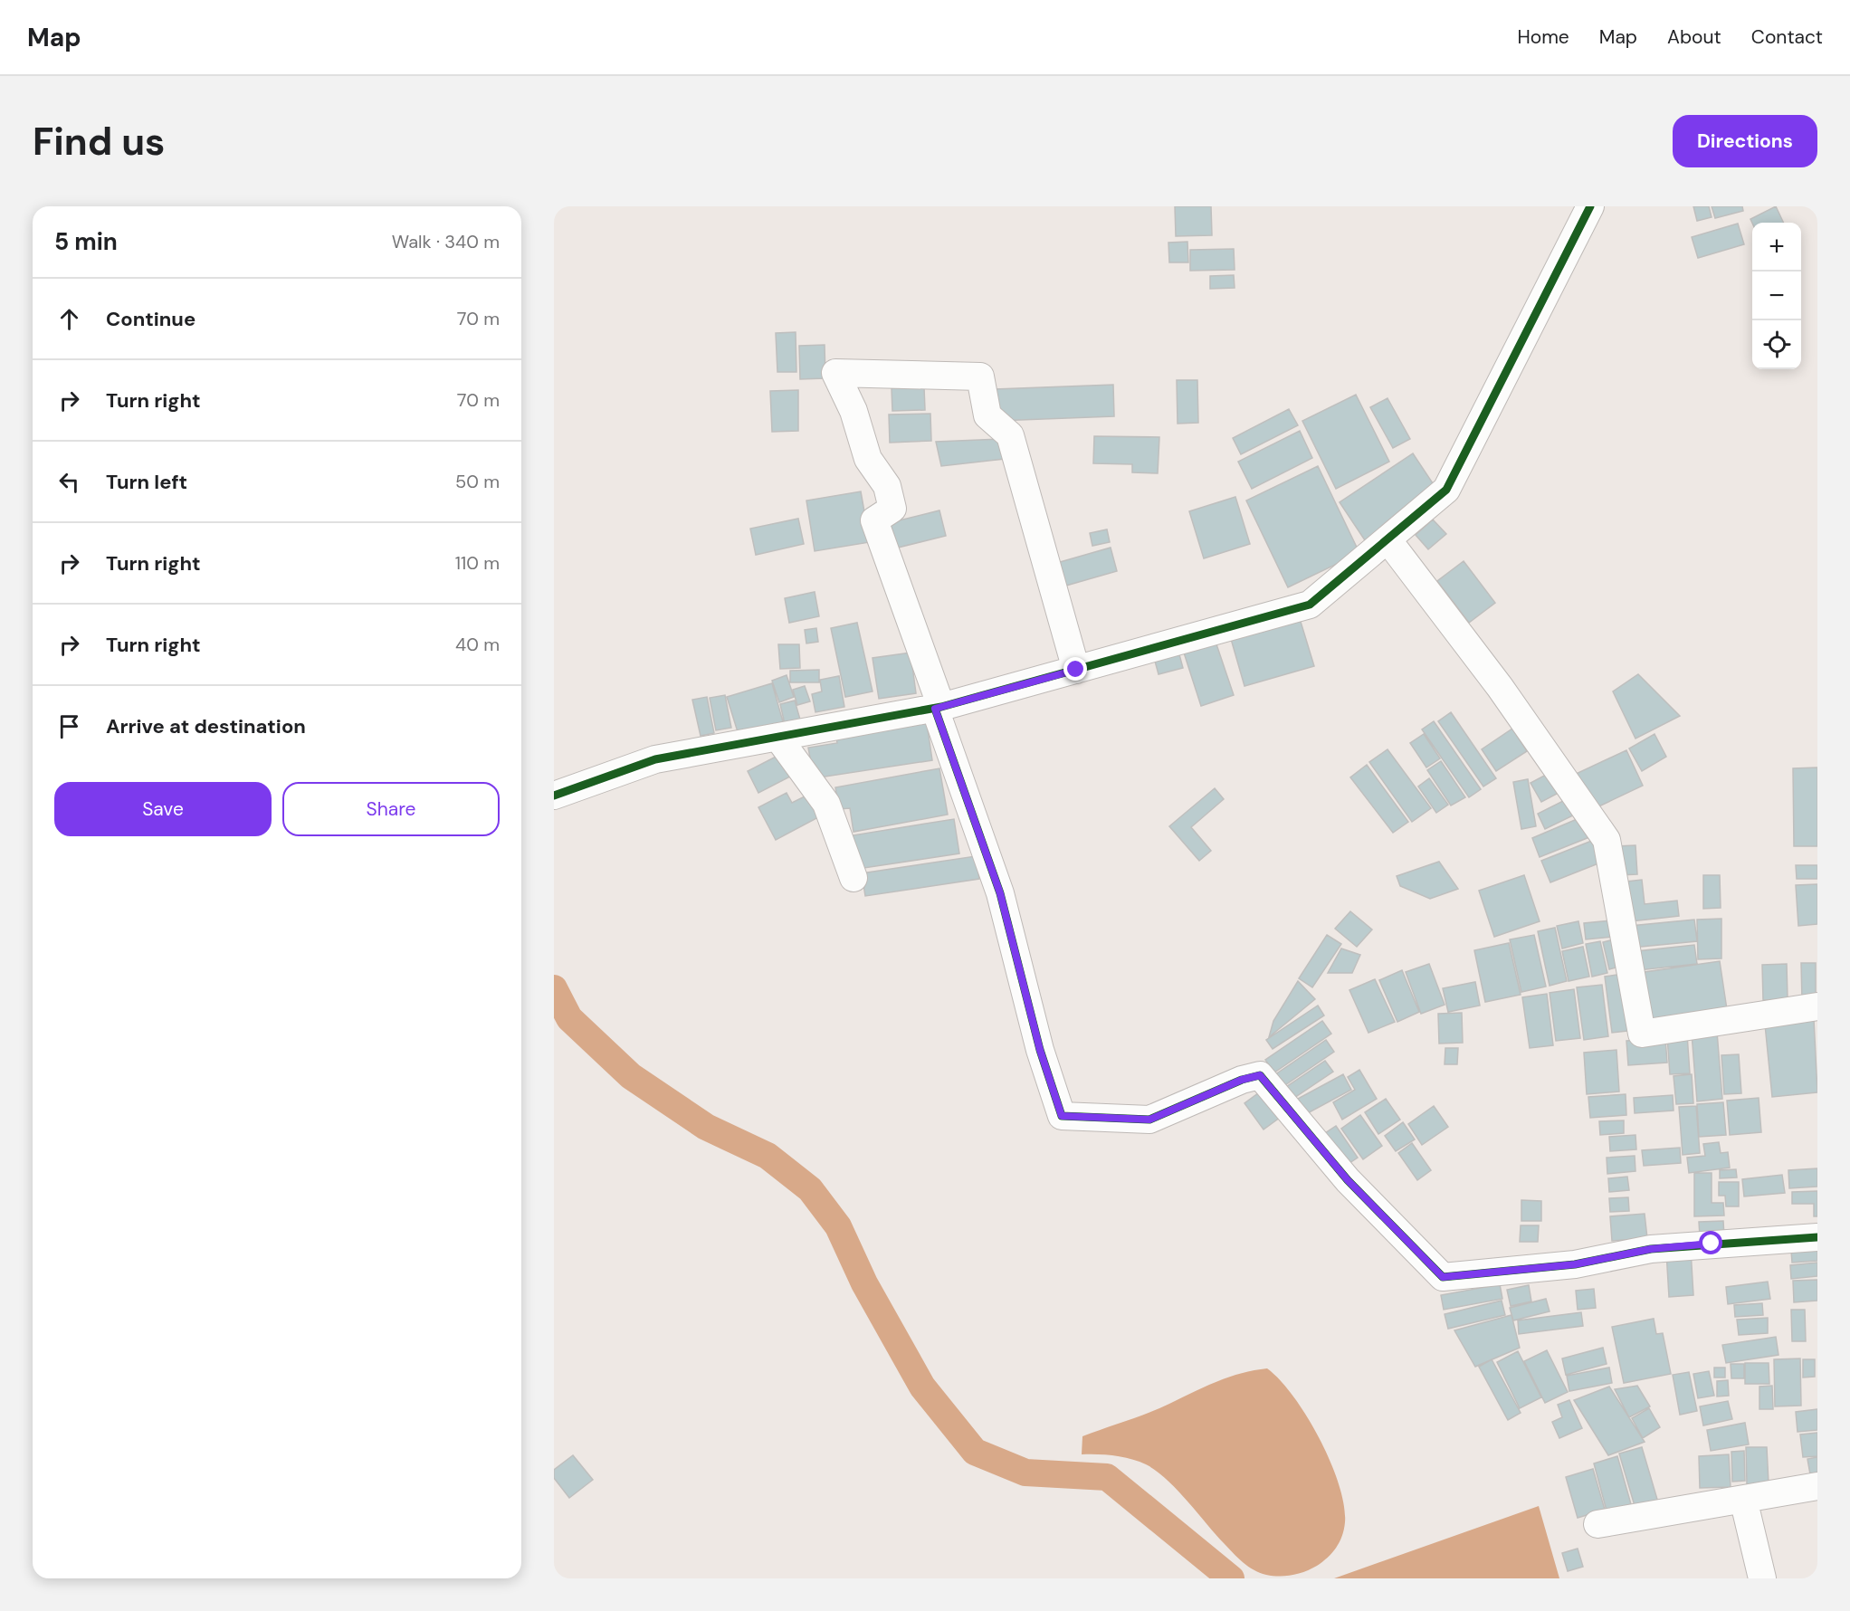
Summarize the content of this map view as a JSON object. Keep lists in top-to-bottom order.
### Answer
{
  "page": {
    "header": "Map",
    "nav": [
      "Home",
      "Map",
      "About",
      "Contact"
    ],
    "buttons": [
      "Directions",
      ["Save", "Share"]
    ],
    "title": "Find us",
    "heading": ["5 min", "Walk · 340 m"],
    "map_buttons": ["+", "−"],
    "list": [
      ["Continue", "70 m"],
      ["Turn right", "70 m"],
      ["Turn left", "50 m"],
      ["Turn right", "110 m"],
      ["Turn right", "40 m"],
      "Arrive at destination"
    ]
  }
}
